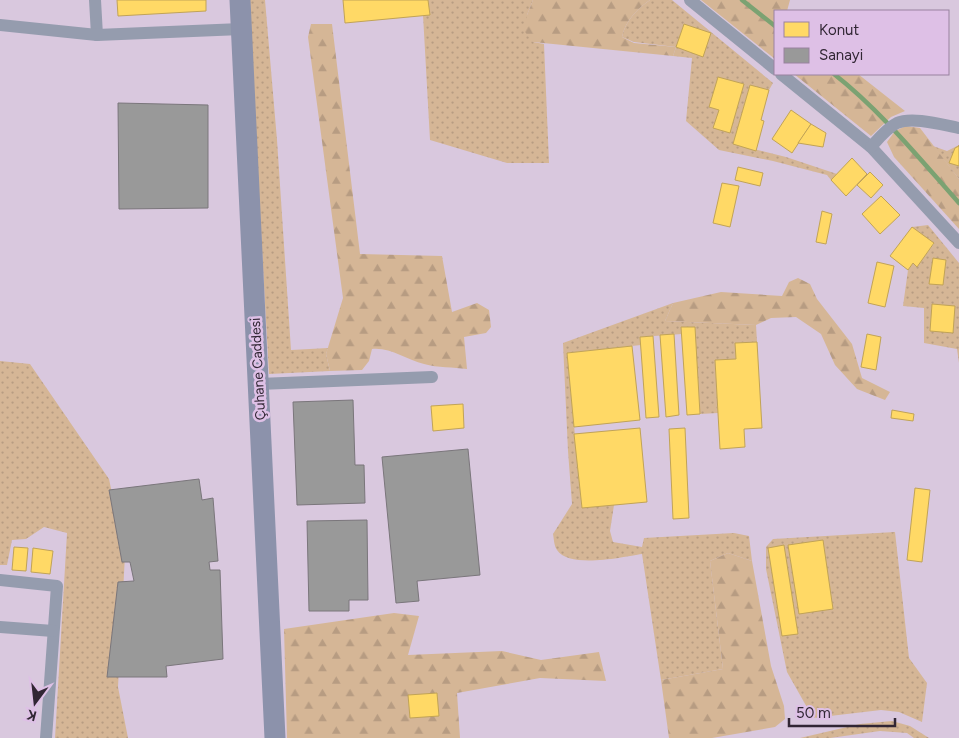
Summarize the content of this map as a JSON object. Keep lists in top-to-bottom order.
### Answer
{
  "streets": {
    "main road": ["Çuhane Caddesi"]
  },
  "legend": ["Konut", "Sanayi"],
  "scale_bar": "50 m",
  "north": "bottom"
}
